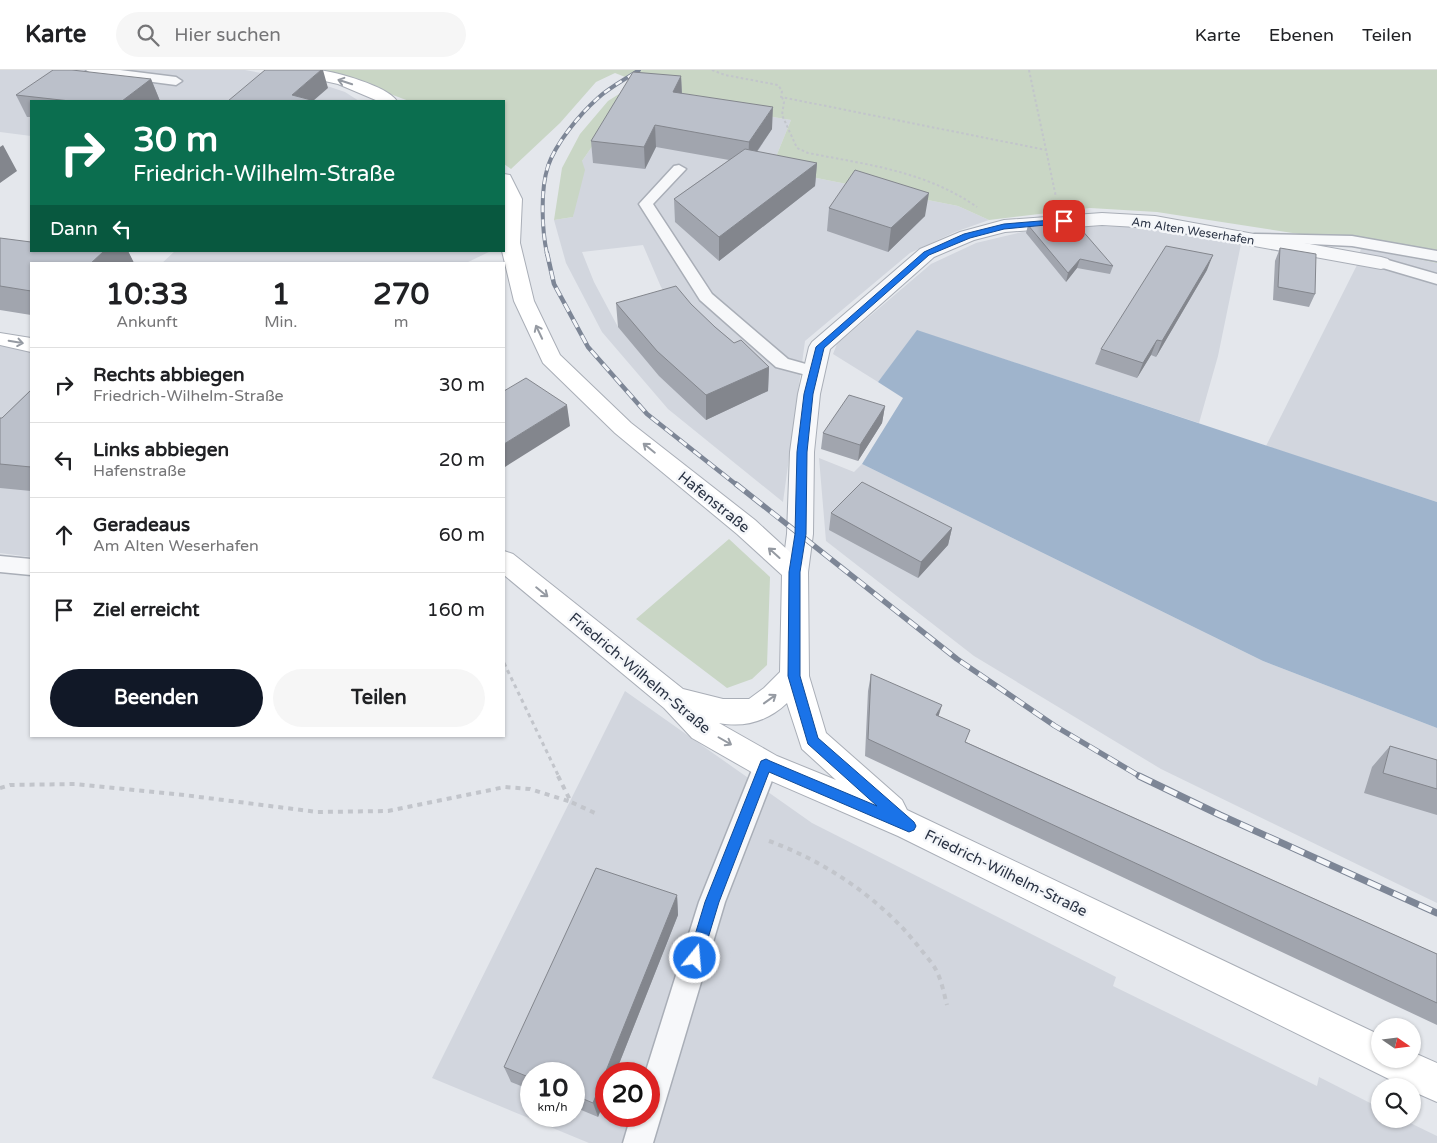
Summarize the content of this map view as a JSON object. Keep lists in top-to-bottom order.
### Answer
{
  "streets": {
    "main road": ["Hafenstraße", "Friedrich-Wilhelm-Straße"],
    "street": ["Am Alten Weserhafen"]
  },
  "crossings": [
    ["Am Alten Weserhafen", "Hafenstraße"]
  ],
  "one_way": ["Hafenstraße"],
  "north": "right",
  "page": {
    "header": "Karte",
    "search": "Hier suchen",
    "nav": ["Karte", "Ebenen", "Teilen"],
    "turn": ["30 m", "Friedrich-Wilhelm-Straße"],
    "then": "Dann",
    "eta": [
      "10:33",
      "Ankunft",
      "1",
      "Min.",
      "270",
      "m"
    ],
    "list": [
      {
        "name": "Rechts abbiegen",
        "note": "Friedrich-Wilhelm-Straße",
        "value": "30 m"
      },
      {
        "name": "Links abbiegen",
        "note": "Hafenstraße",
        "value": "20 m"
      },
      {
        "name": "Geradeaus",
        "note": "Am Alten Weserhafen",
        "value": "60 m"
      },
      {
        "name": "Ziel erreicht",
        "value": "160 m"
      }
    ],
    "buttons": ["Beenden", "Teilen"],
    "speed": "10 km/h",
    "limit": "20"
  }
}
